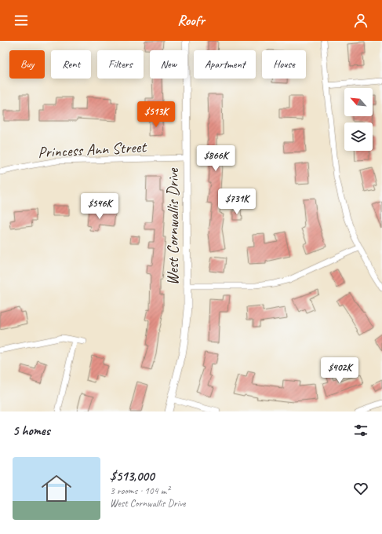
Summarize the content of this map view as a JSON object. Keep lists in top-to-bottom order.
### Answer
{
  "streets": {
    "street": ["Princess Ann Street", "West Cornwallis Drive"]
  },
  "crossings": [
    ["Princess Ann Street", "West Cornwallis Drive"]
  ],
  "north": "top left",
  "page": {
    "header": "Roofr",
    "chip": [
      "Buy",
      "Rent",
      "Filters",
      "New",
      "Apartment",
      "House"
    ],
    "price": [
      "$513K",
      "$866K",
      "$731K",
      "$546K",
      "$402K"
    ],
    "heading": "5 homes",
    "list": [
      {
        "name": "$513,000",
        "note": "3 rooms · 104 m² · West Cornwallis Drive"
      }
    ]
  }
}
